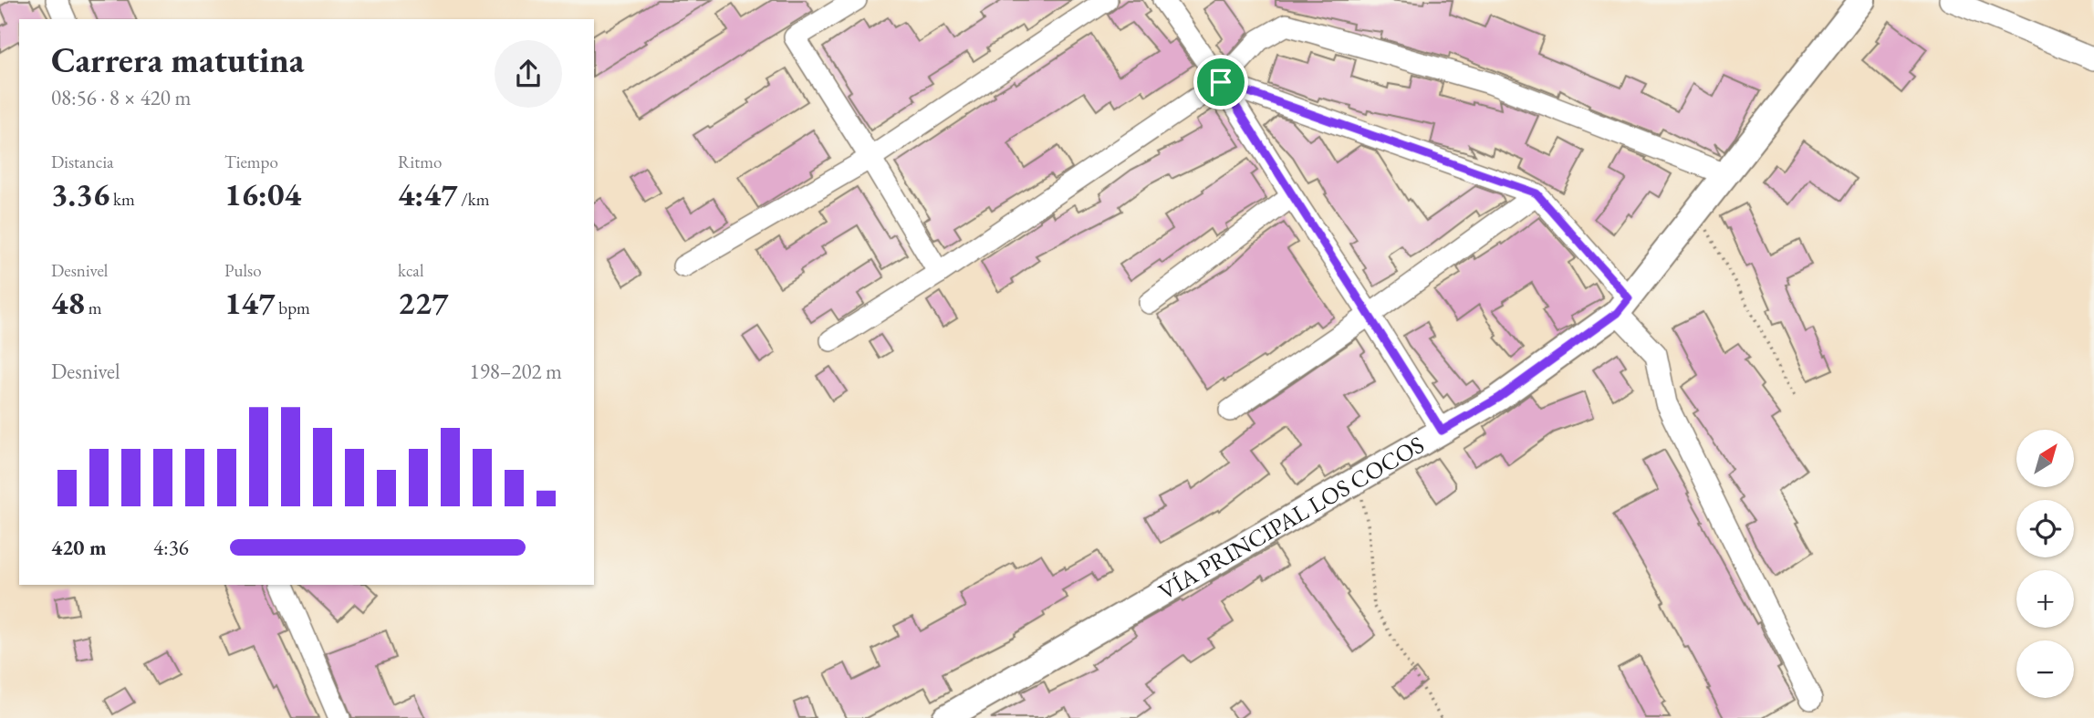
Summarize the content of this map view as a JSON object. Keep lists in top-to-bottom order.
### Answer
{
  "streets": {
    "street": ["VÍA PRINCIPAL LOS COCOS"]
  },
  "north": "top right",
  "page": {
    "heading": ["Carrera matutina", "08:56 · 8 × 420 m"],
    "stats": [
      ["Distancia", "3.36 km"],
      ["Tiempo", "16:04"],
      ["Ritmo", "4:47 /km"],
      ["Desnivel", "48 m"],
      ["Pulso", "147 bpm"],
      ["kcal", "227"]
    ],
    "chart": ["Desnivel", "198–202 m"],
    "map_buttons": ["+", "−"],
    "list": [
      {
        "name": "420 m",
        "note": "4:36"
      }
    ]
  }
}
